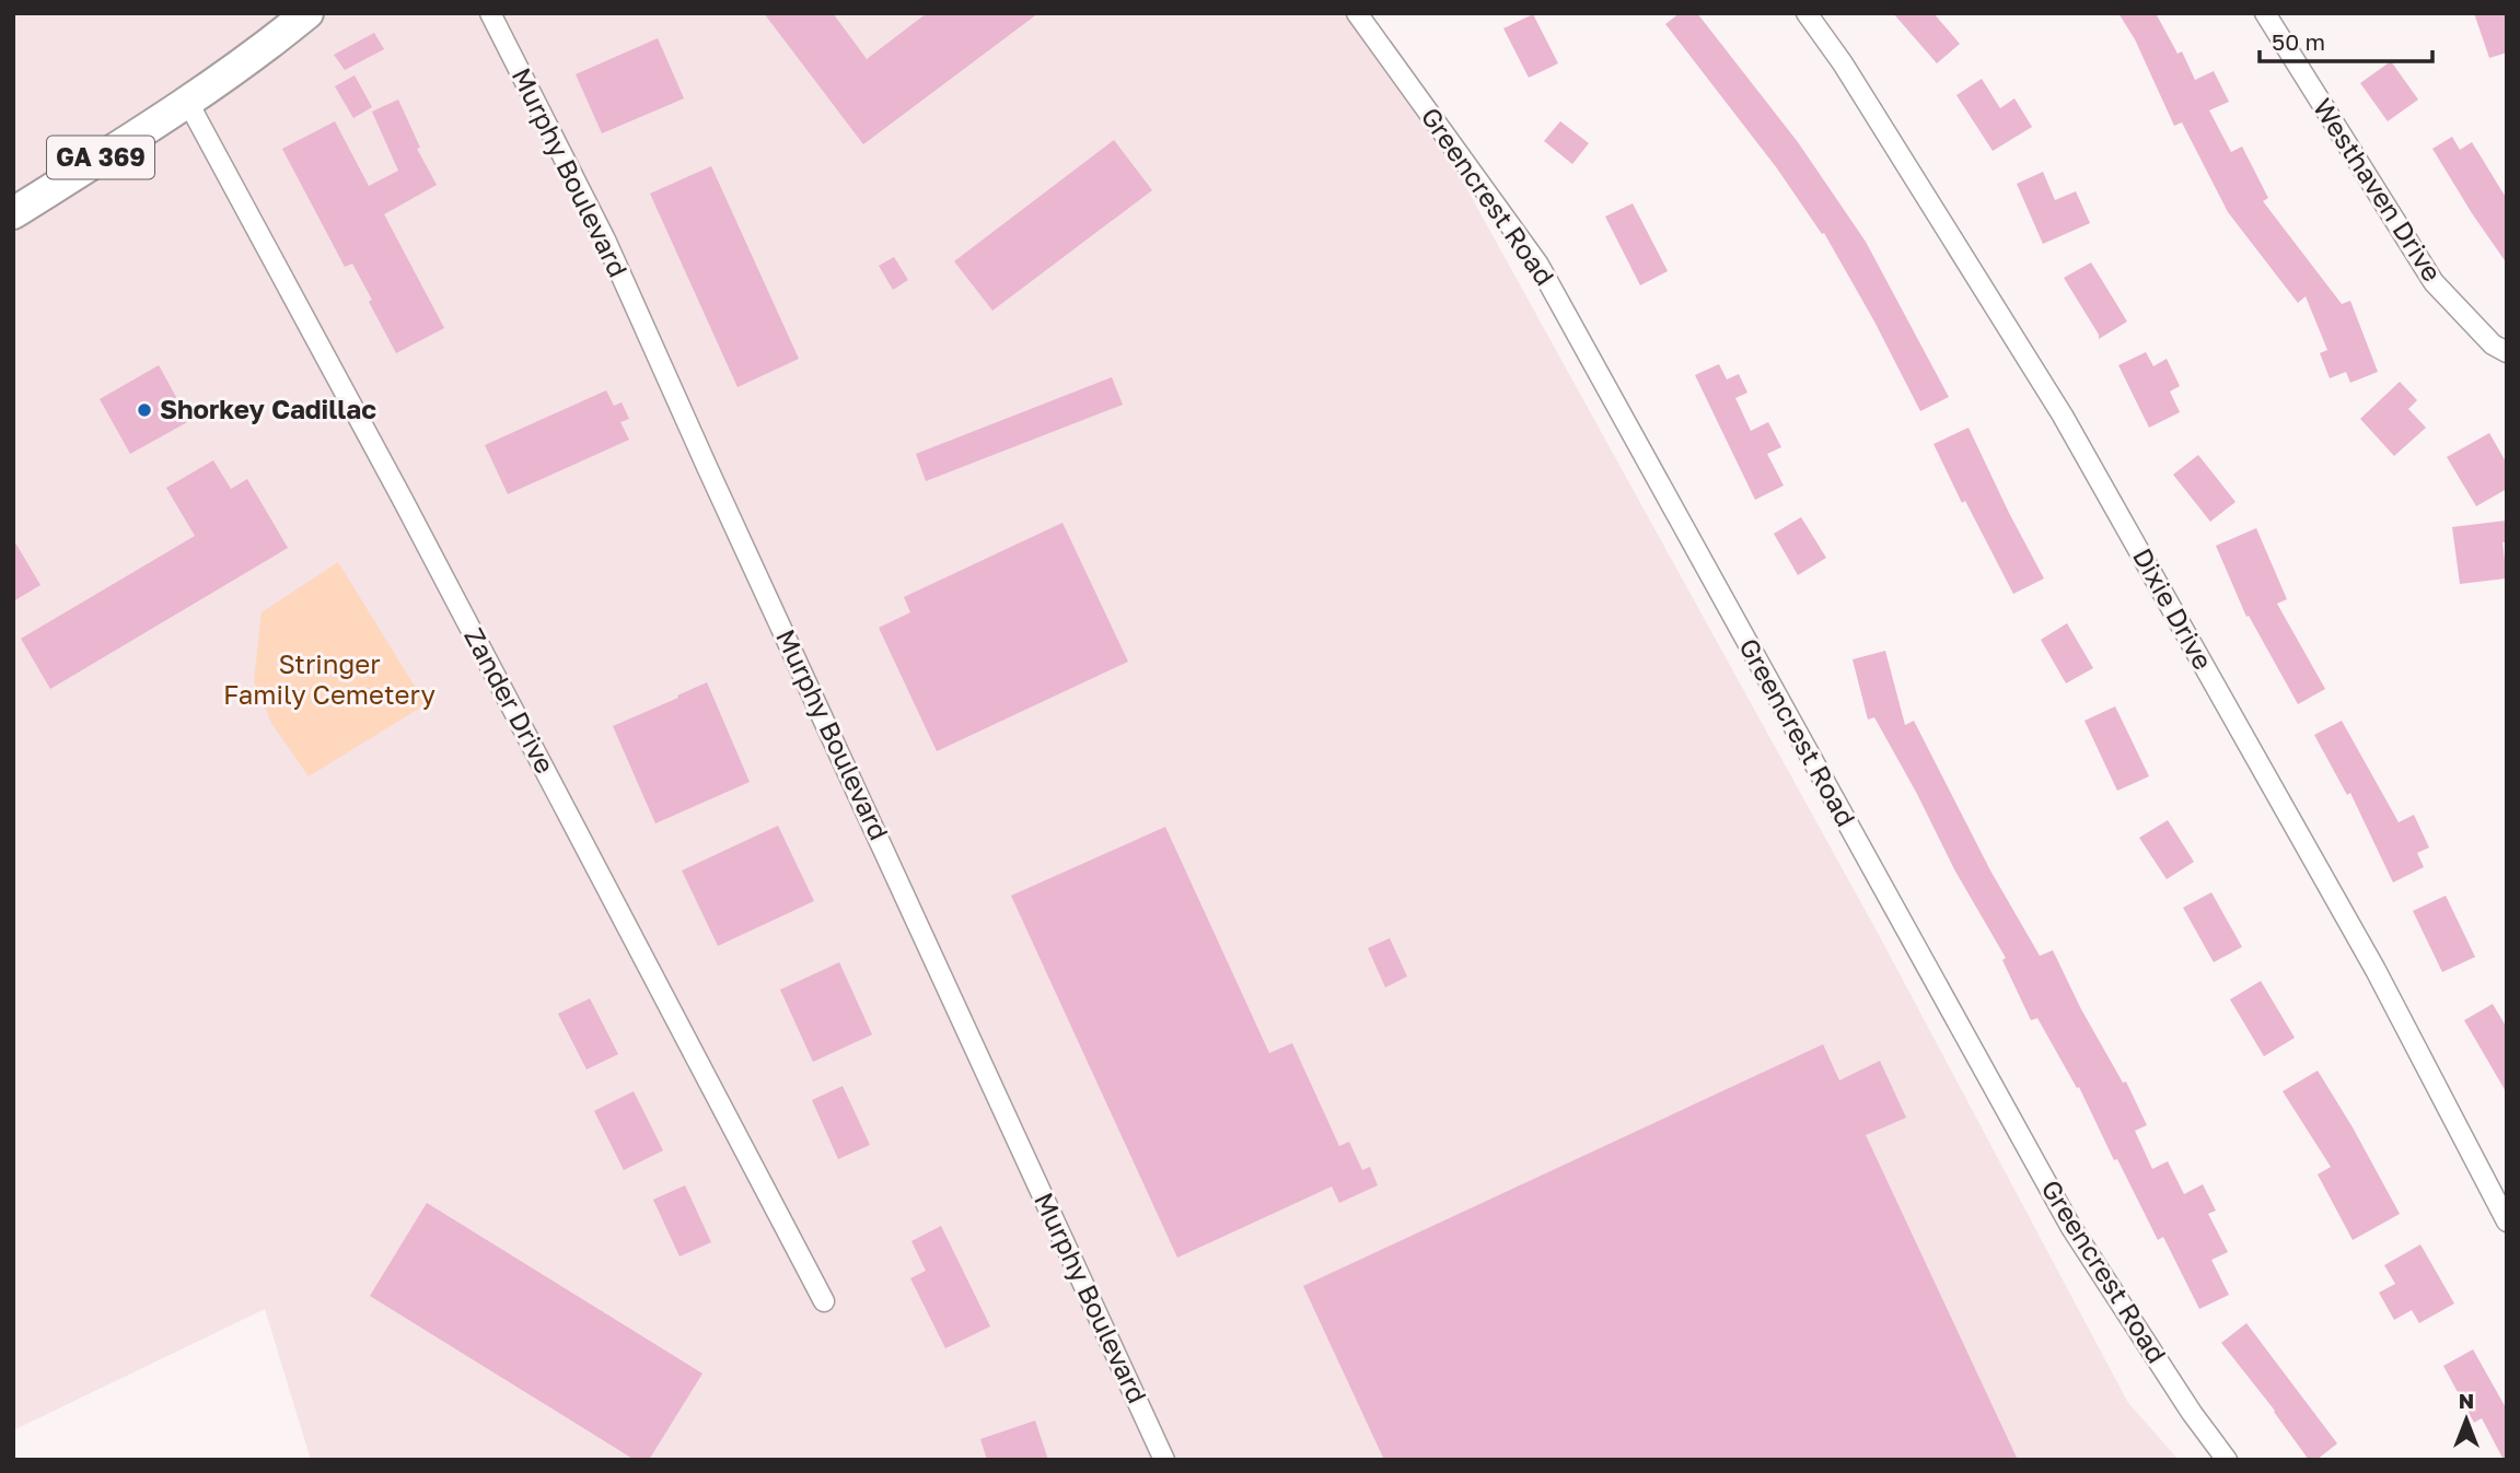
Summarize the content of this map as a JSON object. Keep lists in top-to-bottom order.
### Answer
{
  "streets": {
    "main road": ["GA 369"],
    "street": [
      "Murphy Boulevard",
      "Westhaven Drive",
      "Greencrest Road",
      "Dixie Drive",
      "Zander Drive"
    ]
  },
  "crossings": [
    ["GA 369", "Zander Drive"]
  ],
  "parks": ["Stringer Family Cemetery"],
  "places": ["Shorkey Cadillac"],
  "scale_bar": "50 m",
  "north": "top"
}
